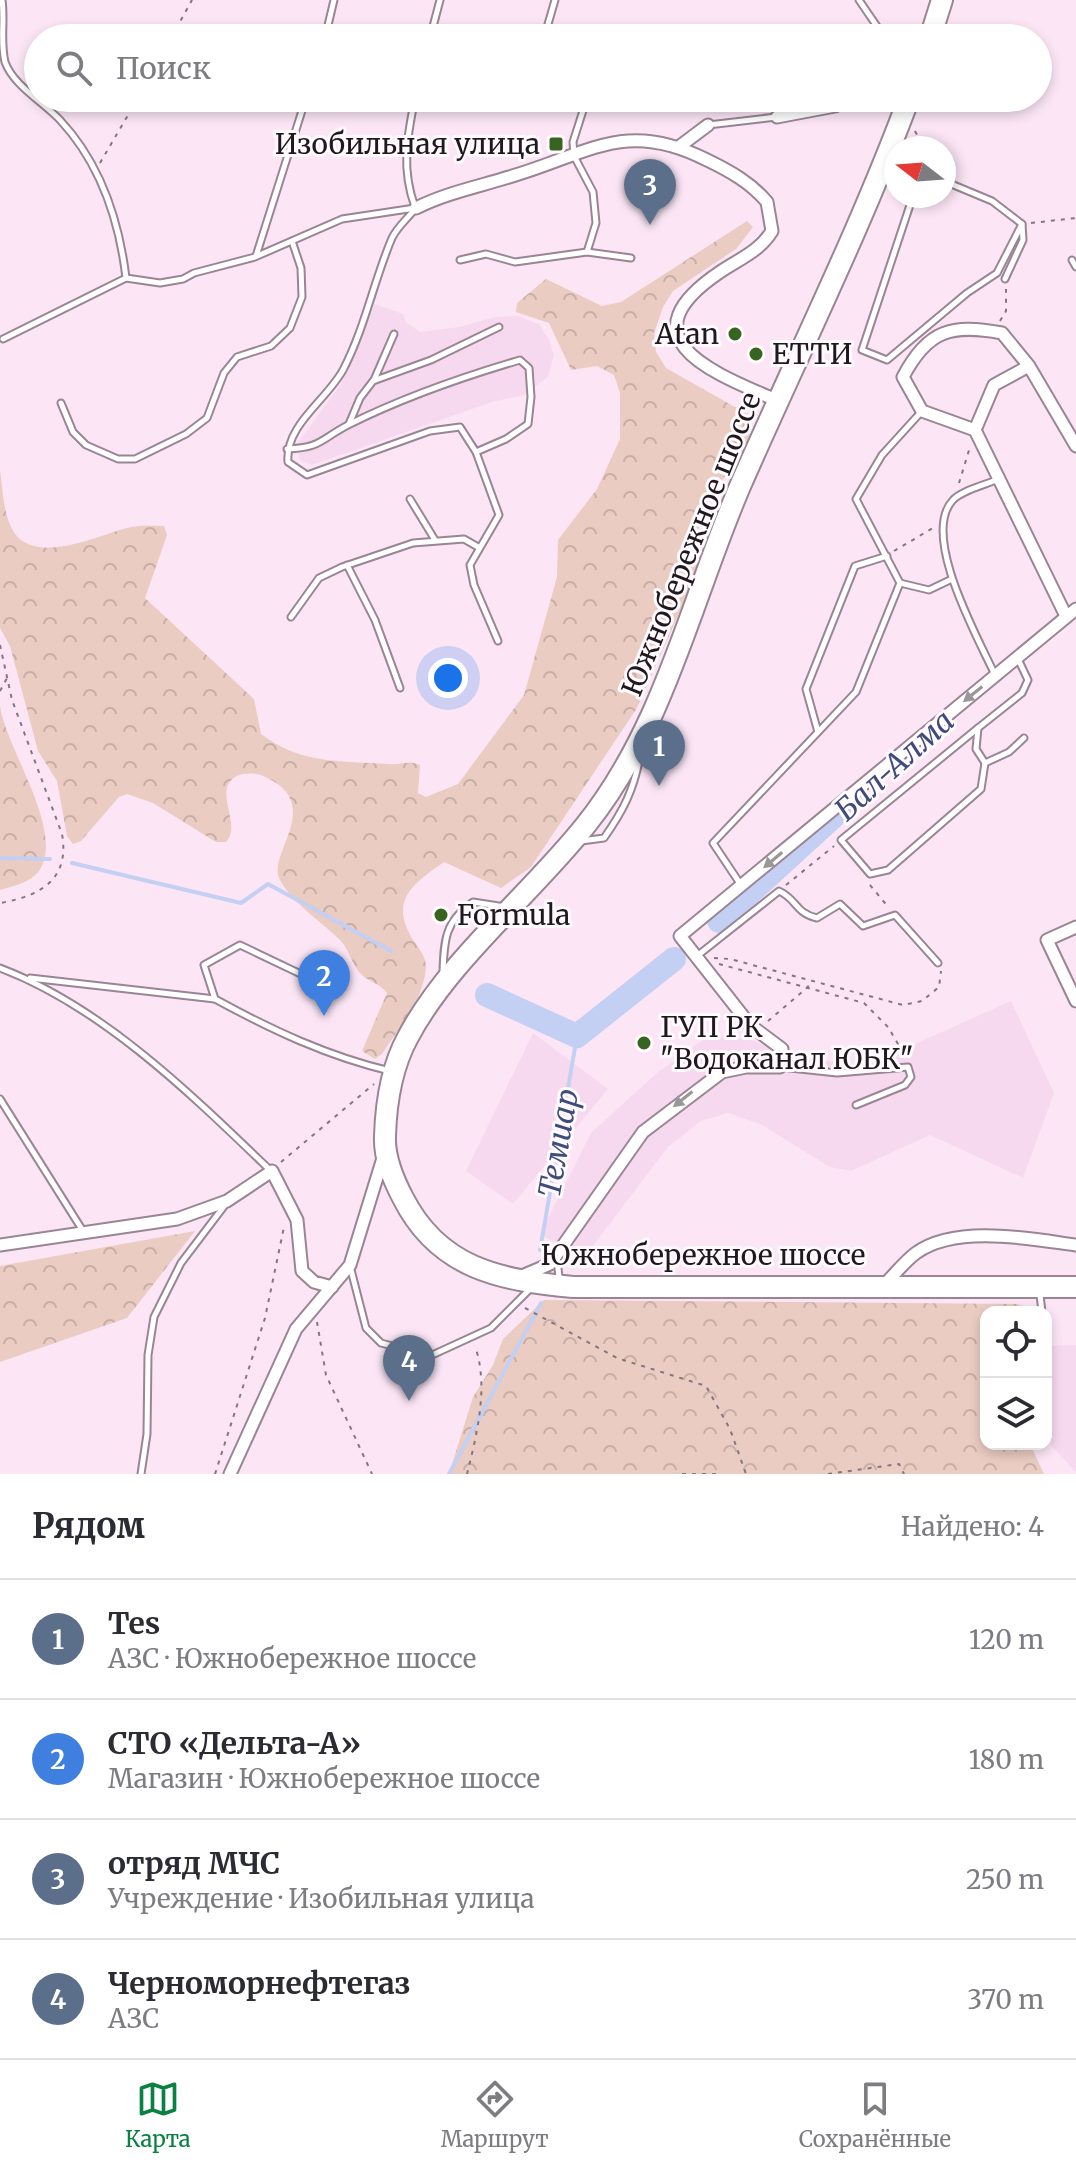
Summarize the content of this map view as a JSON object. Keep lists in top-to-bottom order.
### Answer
{
  "streets": {
    "highway": ["Южнобережное шоссе"]
  },
  "water": ["Бал-Алма", "Темиар"],
  "places": {
    "transit": ["Изобильная улица"],
    "other": [
      "Atan",
      "ЕТТИ",
      "Formula",
      "ГУП РК \"Водоканал ЮБК\""
    ]
  },
  "north": "left",
  "page": {
    "search": "Поиск",
    "pins": [
      "3",
      "1",
      "2",
      "4"
    ],
    "heading": ["Рядом", "Найдено: 4"],
    "list": [
      {
        "mark": "1",
        "name": "Tes",
        "note": "АЗС · Южнобережное шоссе",
        "value": "120 m"
      },
      {
        "mark": "2",
        "name": "СТО «Дельта-А»",
        "note": "Магазин · Южнобережное шоссе",
        "value": "180 m"
      },
      {
        "mark": "3",
        "name": "отряд МЧС",
        "note": "Учреждение · Изобильная улица",
        "value": "250 m"
      },
      {
        "mark": "4",
        "name": "Черноморнефтегаз",
        "note": "АЗС",
        "value": "370 m"
      }
    ],
    "nav": ["Карта", "Маршрут", "Сохранённые"]
  }
}
